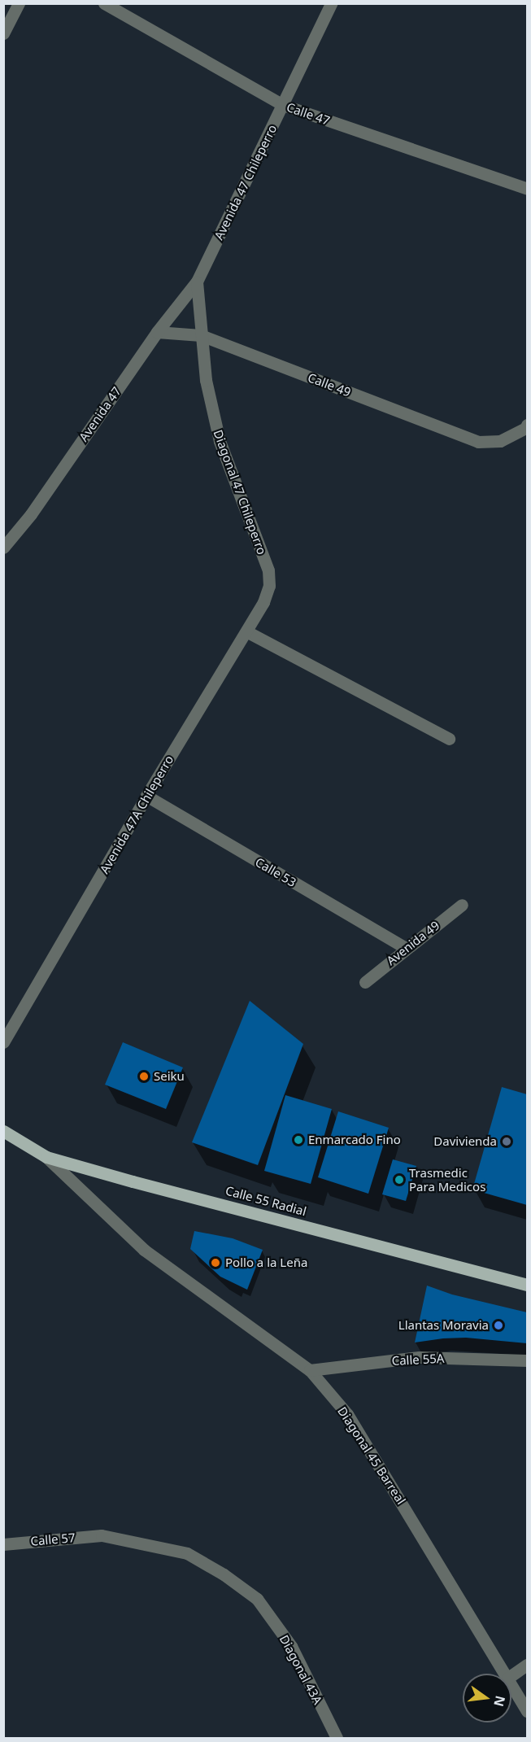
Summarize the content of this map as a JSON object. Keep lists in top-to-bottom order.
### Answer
{
  "streets": {
    "main road": ["Calle 55 Radial"],
    "street": [
      "Calle 47",
      "Avenida 47 Chileperro",
      "Calle 49",
      "Avenida 47",
      "Diagonal 47 Chileperro",
      "Avenida 47A Chileperro",
      "Calle 53",
      "Avenida 49",
      "Calle 55A",
      "Diagonal 45 Barreal",
      "Calle 57",
      "Diagonal 43A"
    ]
  },
  "crossings": [
    ["Calle 47", "Avenida 47 Chileperro"],
    ["Avenida 47 Chileperro", "Avenida 47"],
    ["Avenida 47 Chileperro", "Diagonal 47 Chileperro"],
    ["Calle 49", "Avenida 47"],
    ["Calle 49", "Diagonal 47 Chileperro"],
    ["Avenida 47", "Diagonal 47 Chileperro"],
    ["Diagonal 47 Chileperro", "Avenida 47A Chileperro"],
    ["Avenida 47A Chileperro", "Calle 53"],
    ["Calle 53", "Avenida 49"],
    ["Calle 55 Radial", "Diagonal 45 Barreal"],
    ["Calle 55A", "Diagonal 45 Barreal"],
    ["Calle 57", "Diagonal 43A"]
  ],
  "places": [
    "Seiku",
    "Enmarcado Fino",
    "Davivienda",
    "Trasmedic Para Medicos",
    "Pollo a la Leña",
    "Llantas Moravia"
  ],
  "north": "right"
}
